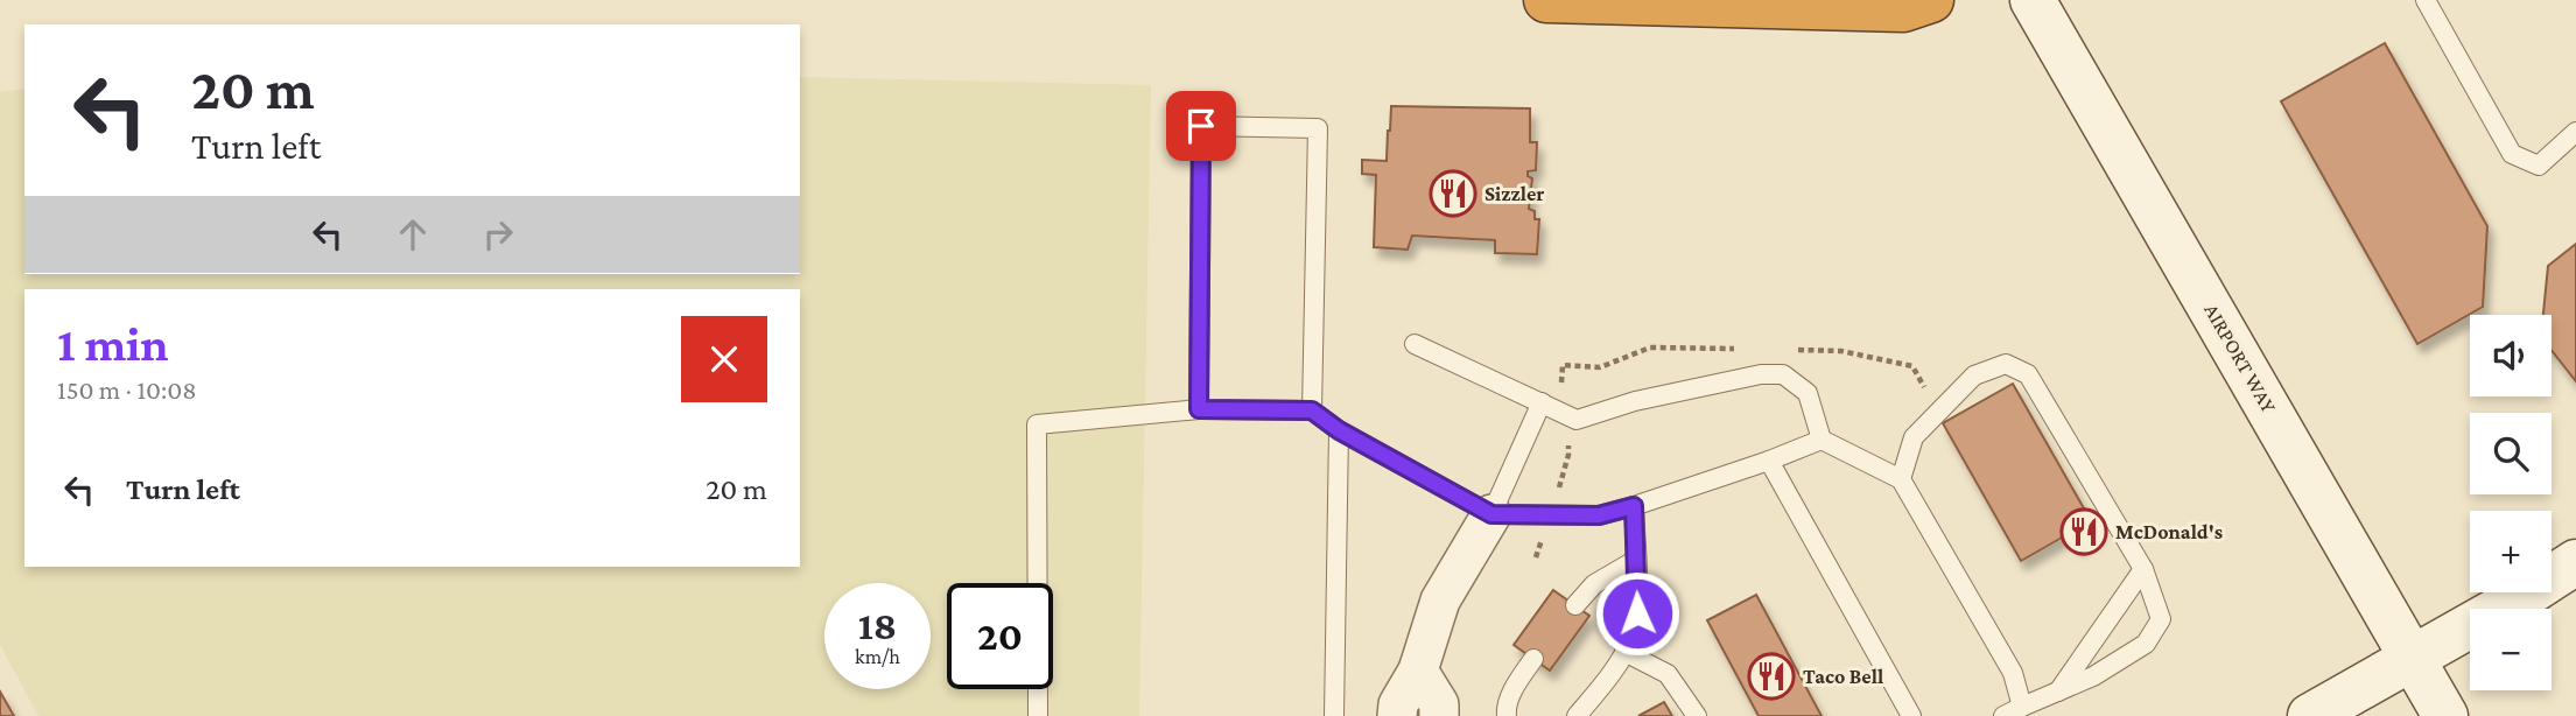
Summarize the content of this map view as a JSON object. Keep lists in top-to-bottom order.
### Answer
{
  "streets": {
    "main road": ["AIRPORT WAY"]
  },
  "places": {
    "restaurant": ["Sizzler", "McDonald's", "Taco Bell"]
  },
  "page": {
    "turn": ["20 m", "Turn left"],
    "heading": ["1 min", "150 m · 10:08"],
    "map_buttons": ["+", "−"],
    "list": [
      {
        "name": "Turn left",
        "value": "20 m"
      }
    ],
    "speed": "18 km/h",
    "limit": "20"
  }
}
